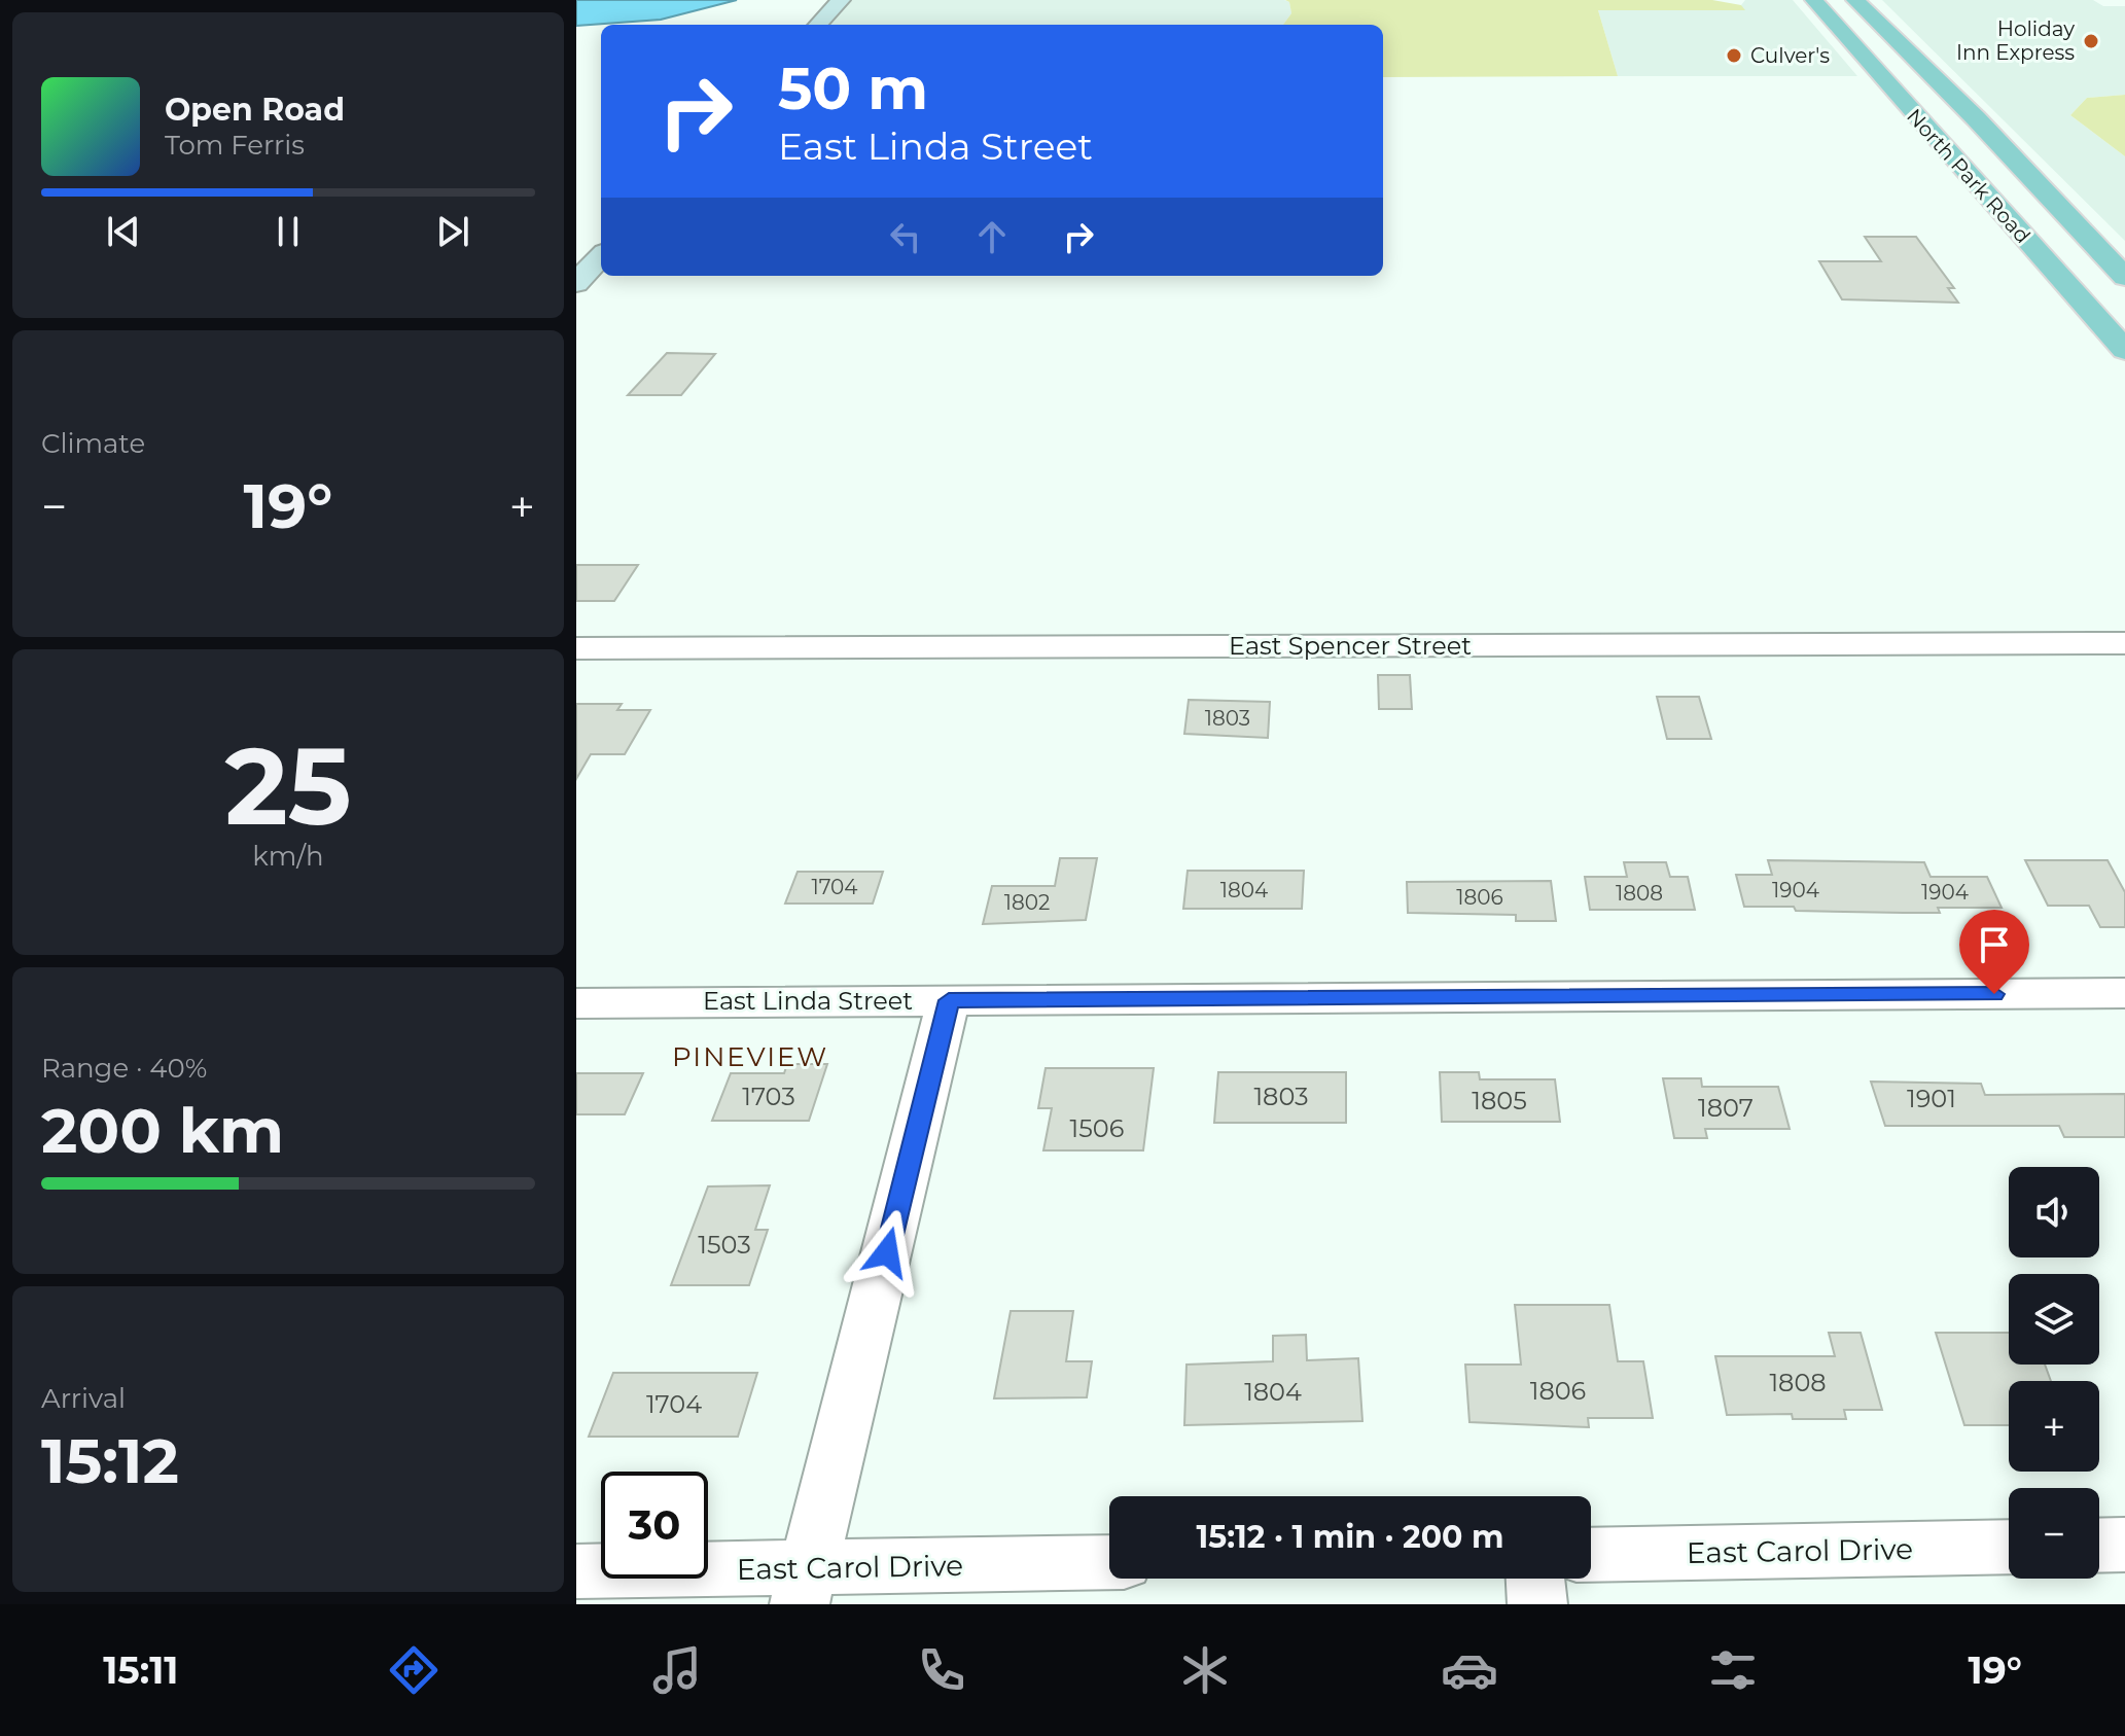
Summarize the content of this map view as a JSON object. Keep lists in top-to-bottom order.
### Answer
{
  "streets": {
    "main road": ["North Park Road"],
    "street": ["East Spencer Street", "East Linda Street", "East Carol Drive"]
  },
  "districts": ["PINEVIEW"],
  "places": ["Holiday Inn Express", "Culver's"],
  "house_numbers": [
    "1803",
    "1704",
    "1804",
    "1904",
    "1904",
    "1808",
    "1806",
    "1802",
    "1703",
    "1803",
    "1901",
    "1805",
    "1807",
    "1506",
    "1503",
    "1808",
    "1806",
    "1804",
    "1704"
  ],
  "page": {
    "turn": ["50 m", "East Linda Street"],
    "song": ["Open Road", "Tom Ferris"],
    "tile": [
      "Climate",
      ["25", "km/h"],
      ["Range · 40%", "200 km"],
      ["Arrival", "15:12"]
    ],
    "heat": ["−", "19°", "+"],
    "map_buttons": ["+", "−"],
    "limit": "30",
    "trip": "15:12 · 1 min · 200 m",
    "tabs": ["15:11", "19°"]
  }
}
